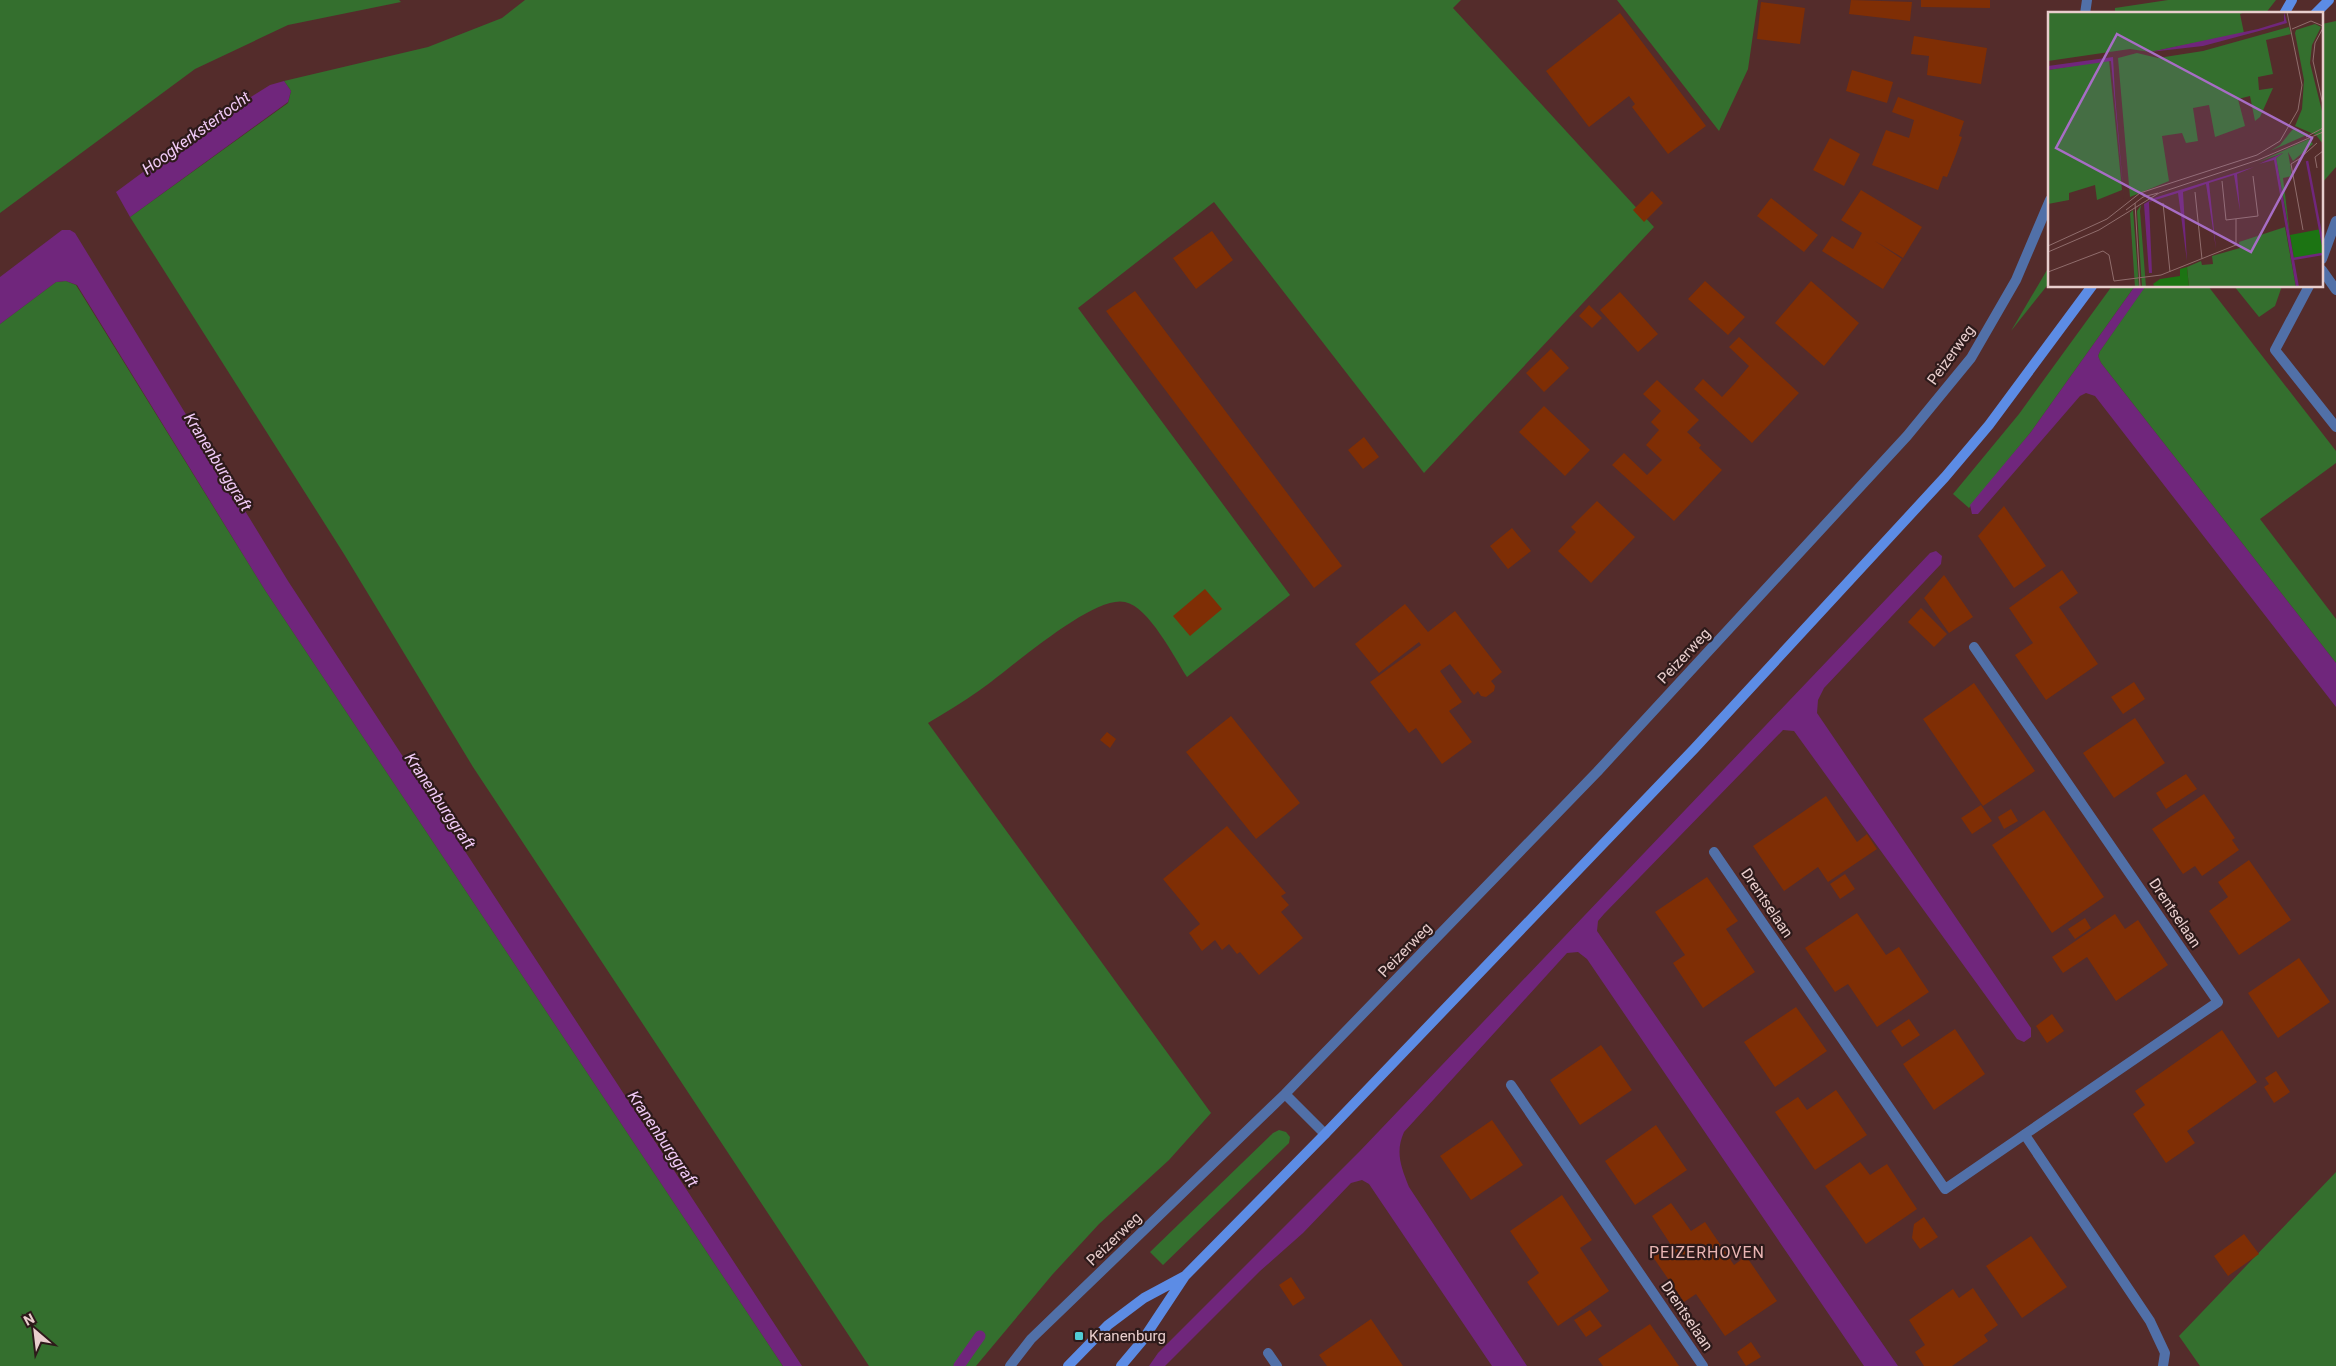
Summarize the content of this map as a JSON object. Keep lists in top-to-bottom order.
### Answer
{
  "streets": {
    "street": ["Peizerweg", "Drentselaan"]
  },
  "districts": ["PEIZERHOVEN"],
  "water": ["Hoogkerkstertocht", "Kranenburggraft"],
  "places": {
    "transit": ["Kranenburg"]
  },
  "north": "top left"
}
